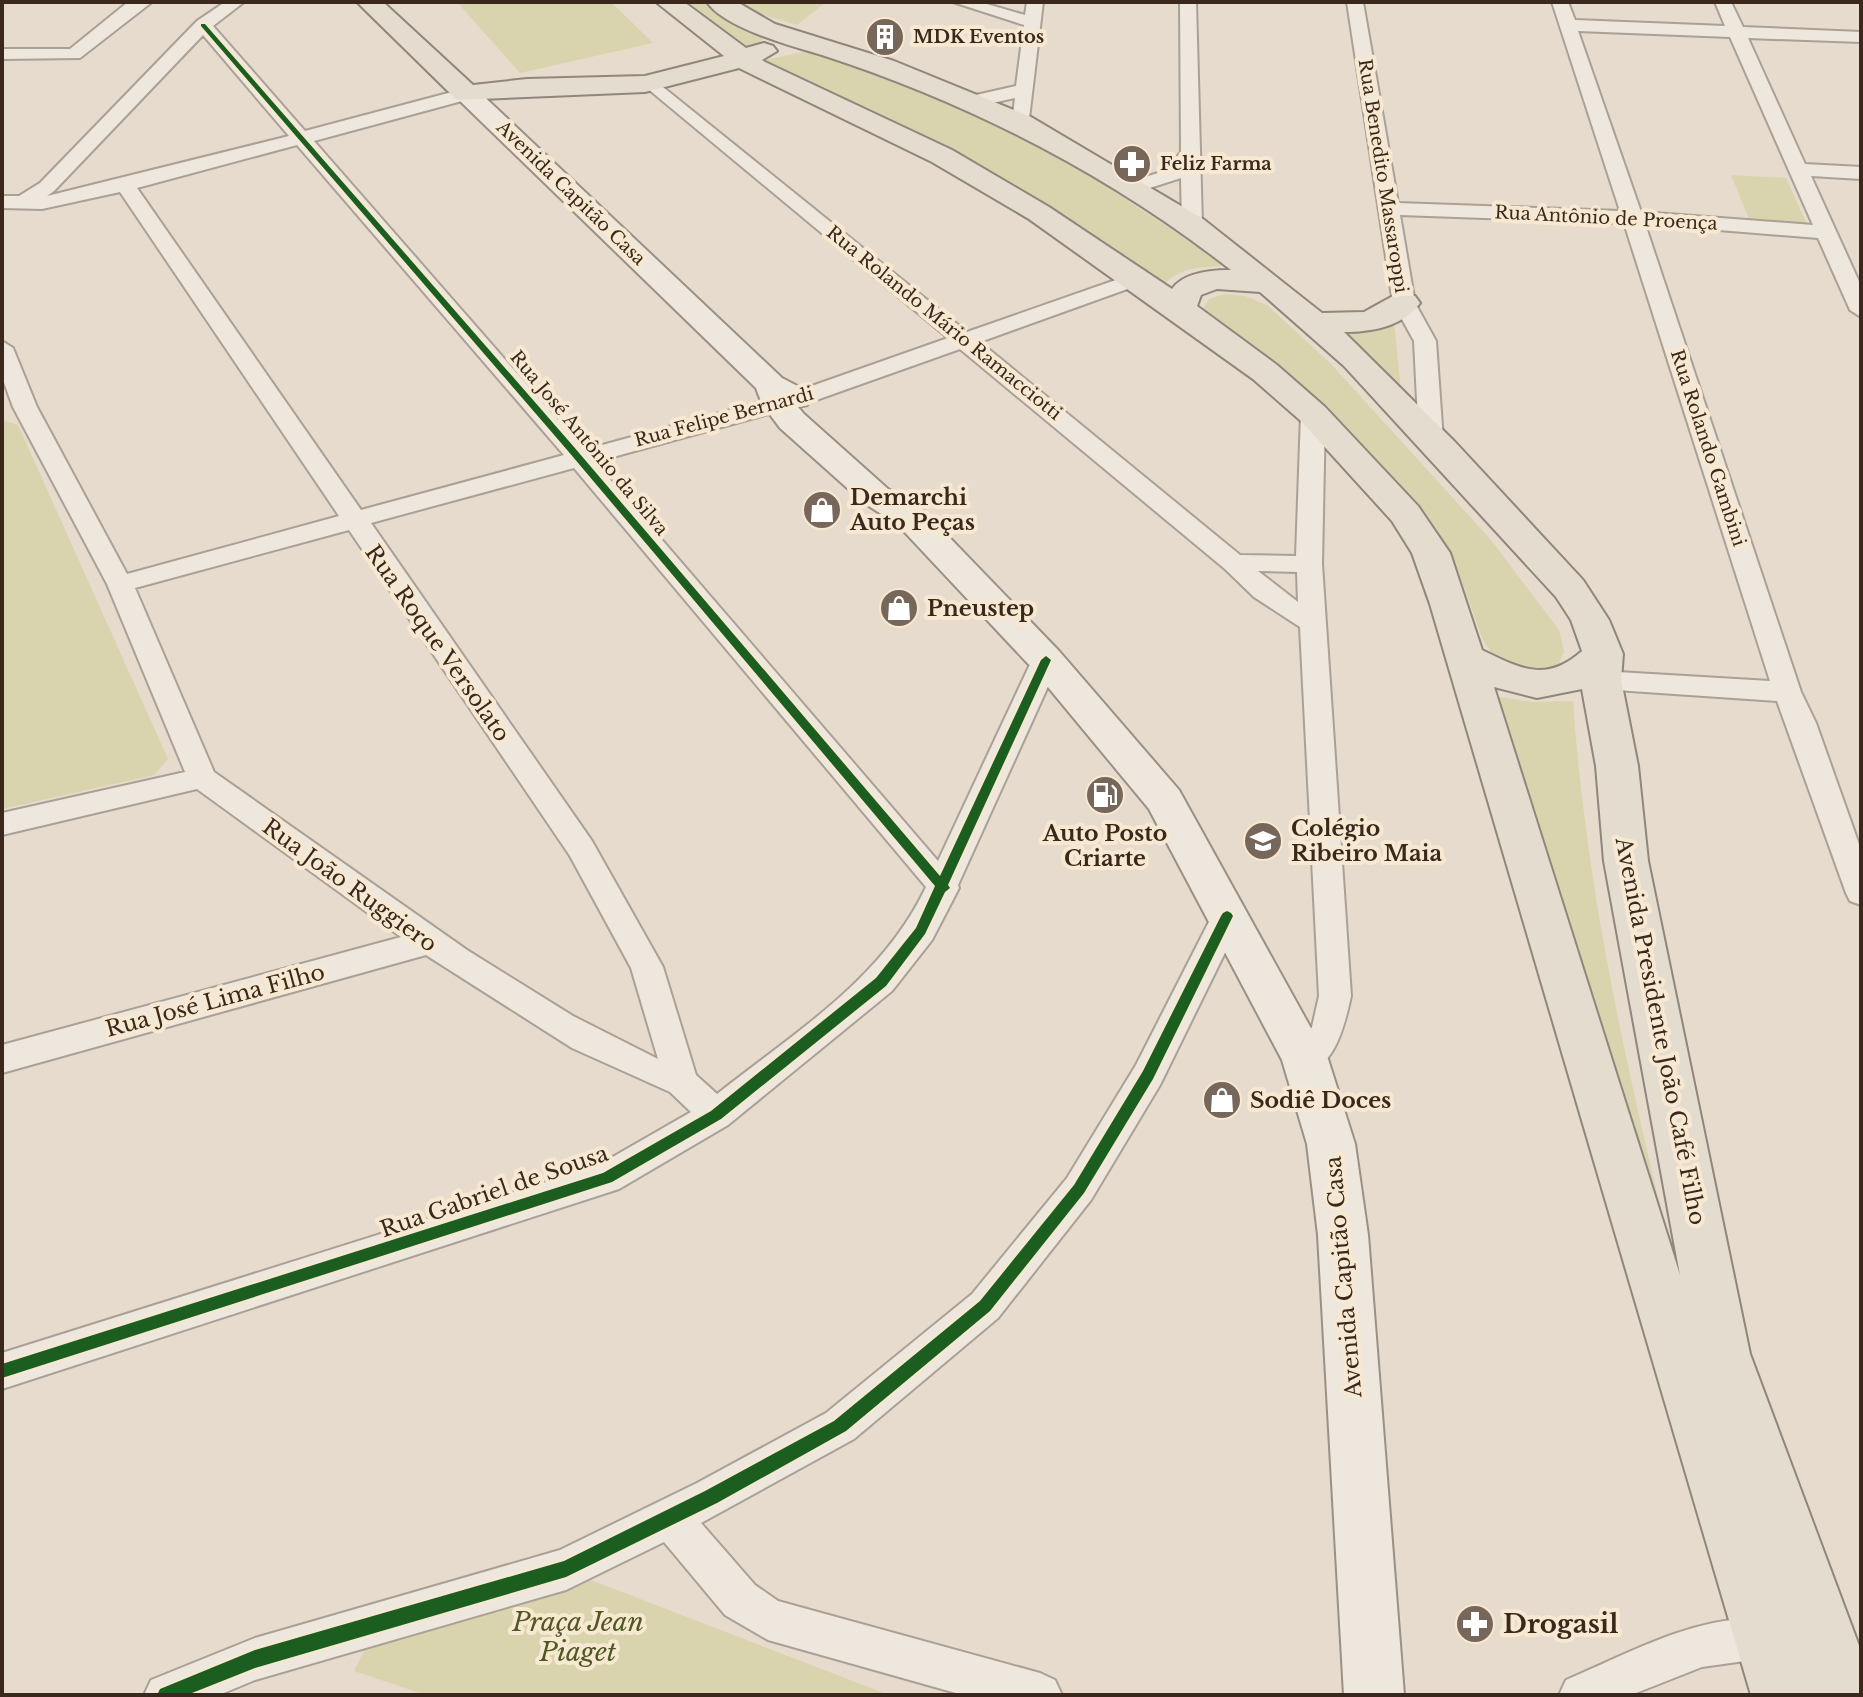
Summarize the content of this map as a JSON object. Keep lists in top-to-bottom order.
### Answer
{
  "streets": {
    "main road": ["Avenida Capitão Casa", "Avenida Presidente João Café Filho"],
    "street": [
      "Rua Benedito Massaroppi",
      "Rua Antônio de Proença",
      "Rua Rolando Mário Ramacciotti",
      "Rua Felipe Bernardi",
      "Rua José Antônio da Silva",
      "Rua Rolando Gambini",
      "Rua Roque Versolato",
      "Rua João Ruggiero",
      "Rua José Lima Filho",
      "Rua Gabriel de Sousa"
    ]
  },
  "crossings": [
    ["Rua Benedito Massaroppi", "Rua Antônio de Proença"],
    ["Rua Benedito Massaroppi", "Avenida Presidente João Café Filho"],
    ["Avenida Capitão Casa", "Rua Felipe Bernardi"],
    ["Avenida Capitão Casa", "Rua Gabriel de Sousa"],
    ["Rua Antônio de Proença", "Rua Rolando Gambini"],
    ["Rua Rolando Mário Ramacciotti", "Rua Felipe Bernardi"],
    ["Rua Felipe Bernardi", "Rua José Antônio da Silva"],
    ["Rua Felipe Bernardi", "Rua Roque Versolato"],
    ["Rua José Antônio da Silva", "Rua Gabriel de Sousa"],
    ["Rua Roque Versolato", "Rua João Ruggiero"],
    ["Rua Roque Versolato", "Rua Gabriel de Sousa"],
    ["Rua João Ruggiero", "Rua José Lima Filho"]
  ],
  "parks": ["Praça Jean Piaget"],
  "places": {
    "building": ["MDK Eventos"],
    "pharmacy": ["Feliz Farma", "Drogasil"],
    "shop": ["Demarchi Auto Peças", "Pneustep", "Sodiê Doces"],
    "fuel station": ["Auto Posto Criarte"],
    "school or university": ["Colégio Ribeiro Maia"]
  }
}
